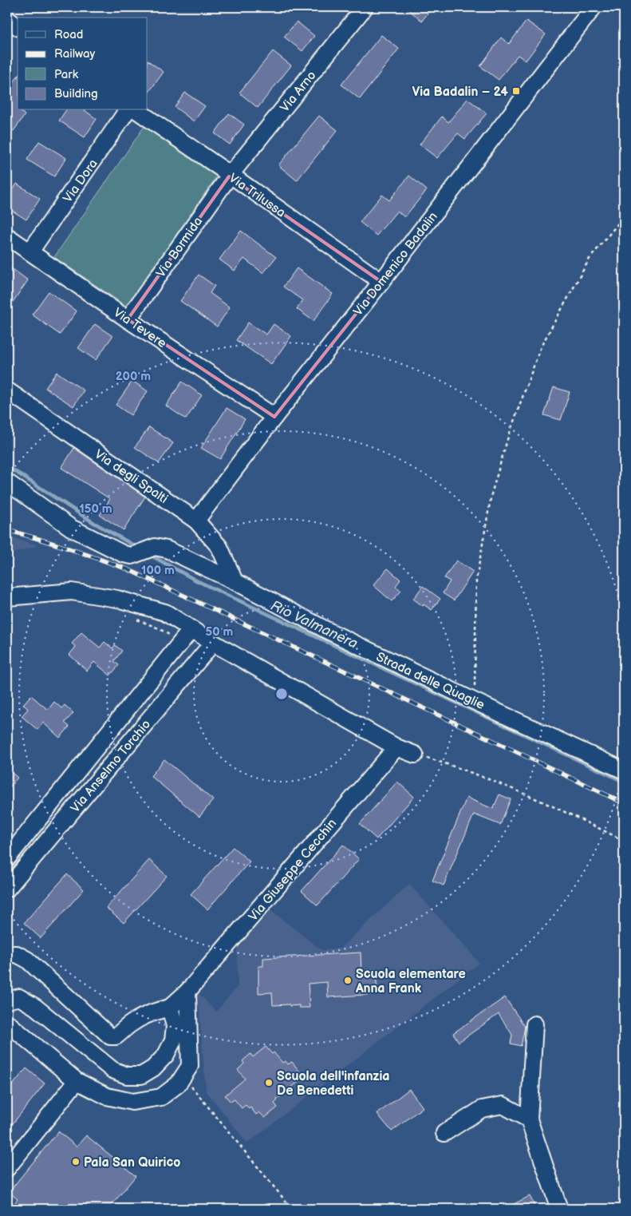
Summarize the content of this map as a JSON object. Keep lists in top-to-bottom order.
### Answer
{
  "streets": {
    "street": [
      "Via Arno",
      "Via Dora",
      "Via Trilussa",
      "Via Bormida",
      "Via Domenico Badalin",
      "Via Tevere",
      "Via degli Spalti",
      "Strada delle Quaglie",
      "Via Anselmo Torchio",
      "Via Giuseppe Cecchin"
    ]
  },
  "crossings": [
    ["Via Arno", "Via Trilussa"],
    ["Via Arno", "Via Bormida"],
    ["Via Dora", "Via Tevere"],
    ["Via Trilussa", "Via Bormida"],
    ["Via Trilussa", "Via Domenico Badalin"],
    ["Via Bormida", "Via Tevere"],
    ["Via Domenico Badalin", "Via Tevere"],
    ["Via Domenico Badalin", "Via degli Spalti"],
    ["Via degli Spalti", "Strada delle Quaglie"]
  ],
  "water": ["Rio Valmanera"],
  "places": {
    "transit": ["Via Badalin – 24"],
    "other": ["Scuola elementare Anna Frank", "Scuola dell'infanzia De Benedetti", "Pala San Quirico"]
  },
  "legend": [
    "Road",
    "Railway",
    "Park",
    "Building"
  ],
  "rings": [
    "200 m",
    "150 m",
    "100 m",
    "50 m"
  ]
}
